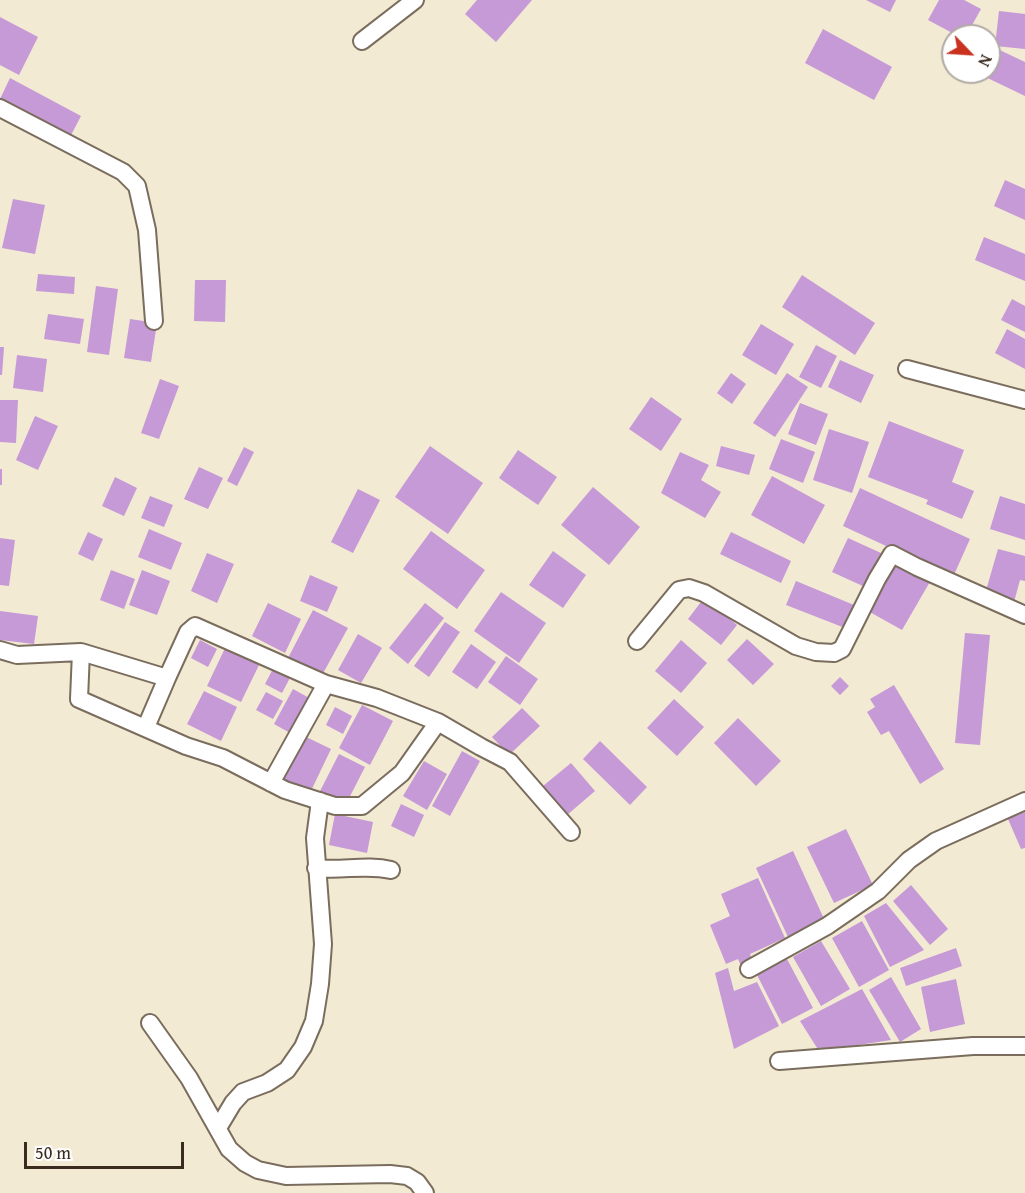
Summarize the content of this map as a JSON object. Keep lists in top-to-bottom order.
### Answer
{
  "scale_bar": "50 m",
  "north": "bottom right"
}
